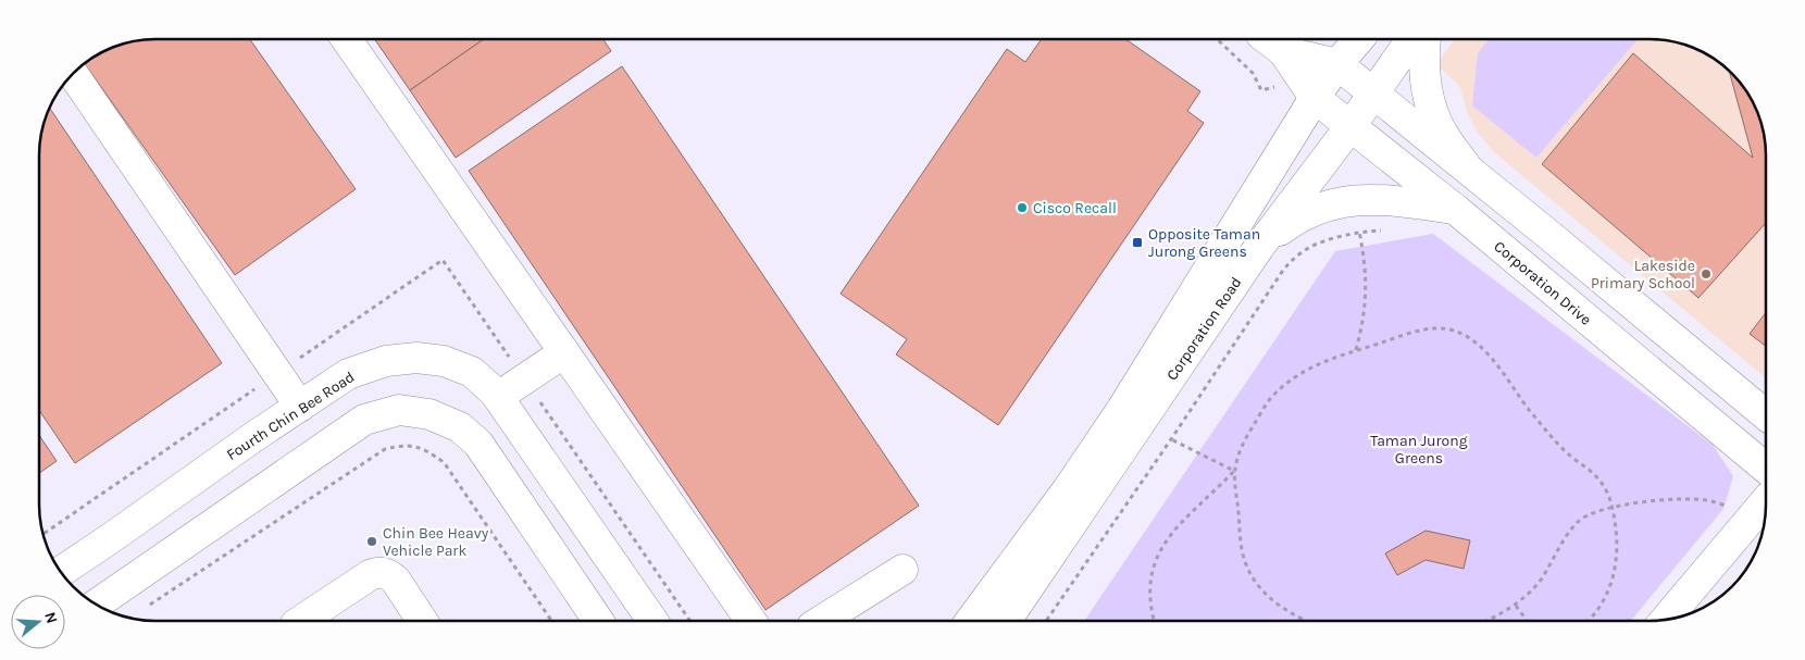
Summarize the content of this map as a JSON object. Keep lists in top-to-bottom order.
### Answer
{
  "streets": {
    "street": ["Corporation Drive", "Corporation Road", "Fourth Chin Bee Road"]
  },
  "crossings": [
    ["Corporation Drive", "Corporation Road"]
  ],
  "parks": ["Taman Jurong Greens"],
  "places": {
    "other": ["Cisco Recall", "Lakeside Primary School", "Chin Bee Heavy Vehicle Park"],
    "transit": ["Opposite Taman Jurong Greens"]
  },
  "north": "right"
}
